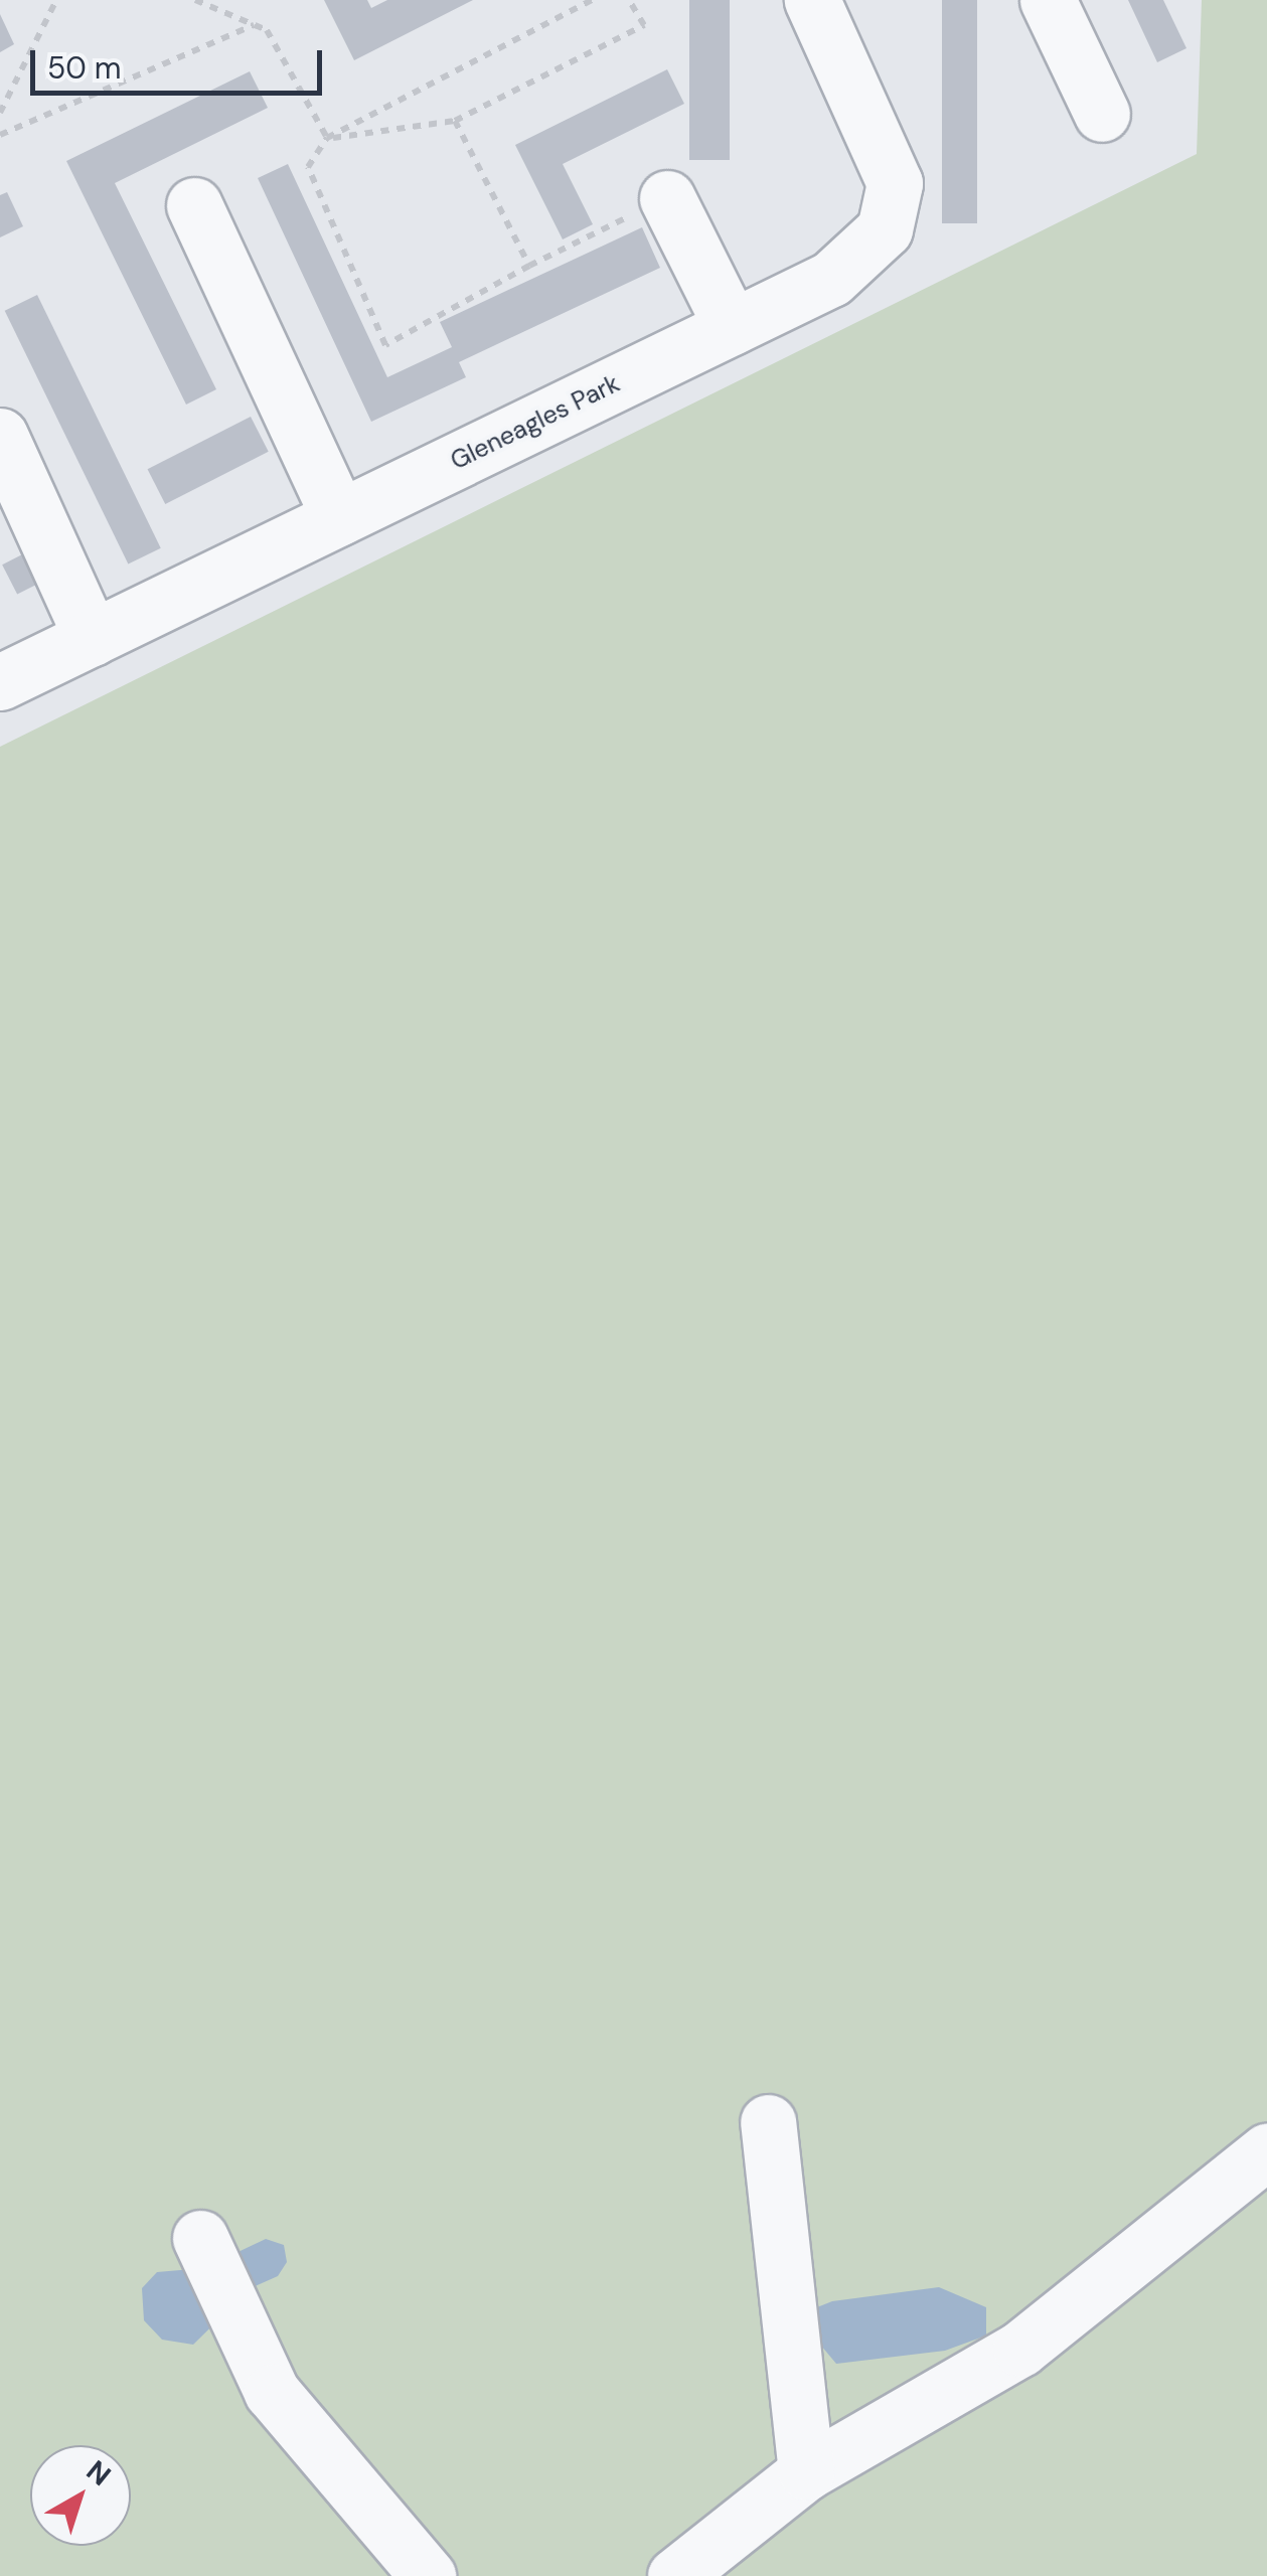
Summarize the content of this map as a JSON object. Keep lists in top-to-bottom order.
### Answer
{
  "streets": {
    "street": ["Gleneagles Park"]
  },
  "scale_bar": "50 m",
  "north": "top right"
}
